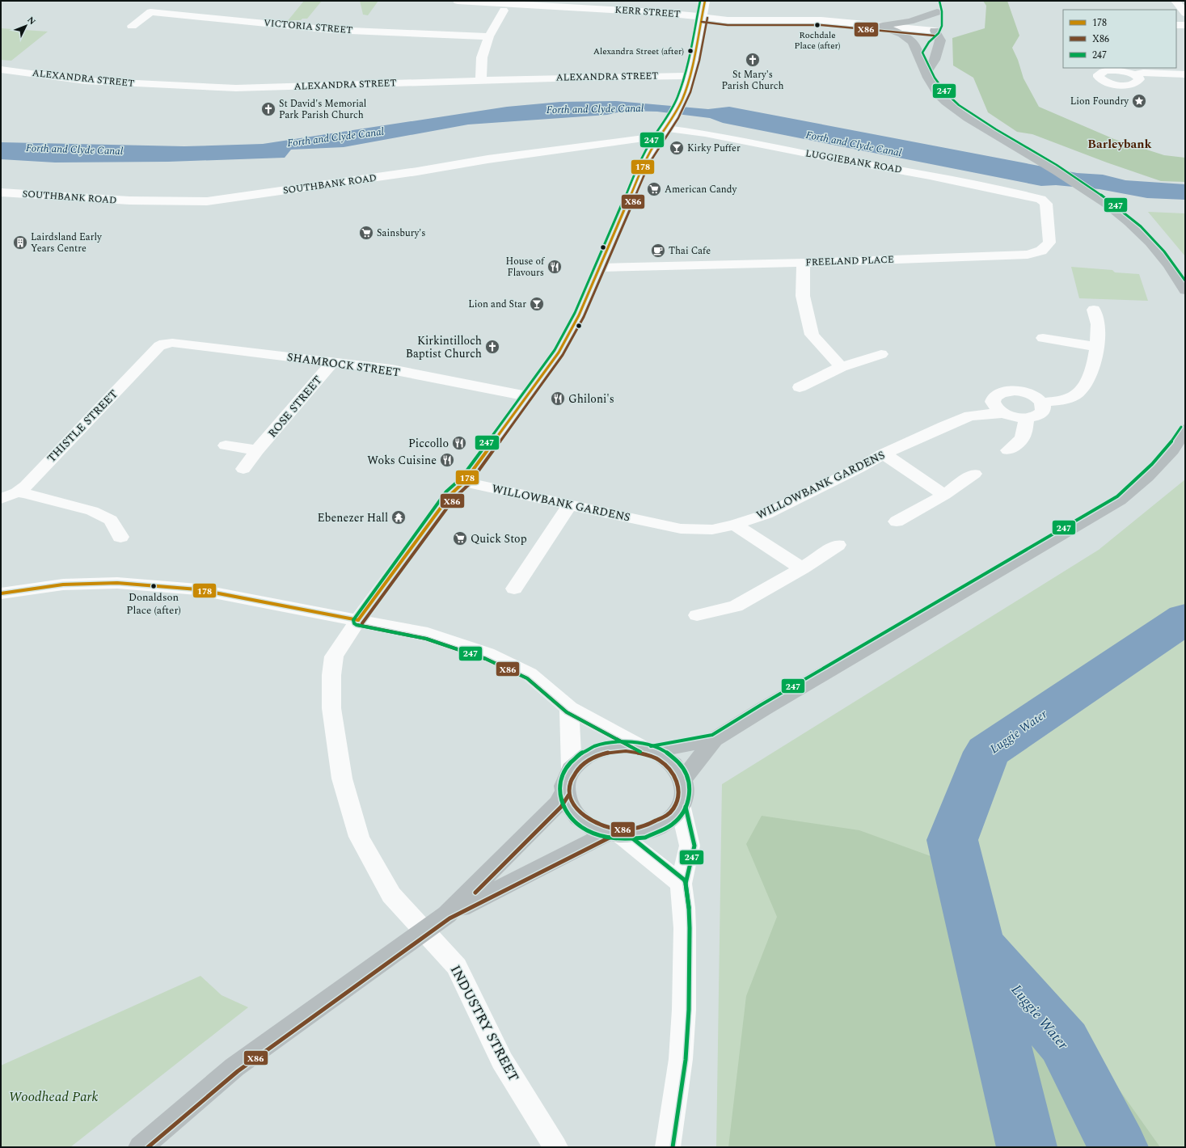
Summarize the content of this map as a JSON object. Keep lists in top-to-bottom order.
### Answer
{
  "streets": {
    "street": [
      "KERR STREET",
      "VICTORIA STREET",
      "ALEXANDRA STREET",
      "LUGGIEBANK ROAD",
      "SOUTHBANK ROAD",
      "FREELAND PLACE",
      "SHAMROCK STREET",
      "ROSE STREET",
      "THISTLE STREET",
      "WILLOWBANK GARDENS",
      "INDUSTRY STREET"
    ]
  },
  "crossings": [
    ["KERR STREET", "INDUSTRY STREET"],
    ["ALEXANDRA STREET", "INDUSTRY STREET"],
    ["LUGGIEBANK ROAD", "FREELAND PLACE"],
    ["LUGGIEBANK ROAD", "INDUSTRY STREET"],
    ["SOUTHBANK ROAD", "INDUSTRY STREET"],
    ["FREELAND PLACE", "INDUSTRY STREET"],
    ["SHAMROCK STREET", "ROSE STREET"],
    ["SHAMROCK STREET", "THISTLE STREET"],
    ["SHAMROCK STREET", "INDUSTRY STREET"],
    ["WILLOWBANK GARDENS", "INDUSTRY STREET"]
  ],
  "districts": ["Barleybank"],
  "water": ["Forth and Clyde Canal", "Luggie Water"],
  "parks": ["Woodhead Park"],
  "places": {
    "other": ["Rochdale Place (after)", "Alexandra Street (after)", "Donaldson Place (after)"],
    "church": ["St Mary's Parish Church", "St David's Memorial Park Parish Church", "Kirkintilloch Baptist Church"],
    "place": ["Lion Foundry"],
    "bar": ["Kirky Puffer", "Lion and Star"],
    "supermarket": ["American Candy", "Sainsbury's", "Quick Stop"],
    "building": ["Lairdsland Early Years Centre"],
    "cafe": ["Thai Cafe"],
    "restaurant": [
      "House of Flavours",
      "Ghiloni's",
      "Piccollo",
      "Woks Cuisine"
    ],
    "temple": ["Ebenezer Hall"]
  },
  "lines": ["transit line 178", "transit line 247", "transit line X86"],
  "legend": ["178", "X86", "247"],
  "north": "top right"
}
